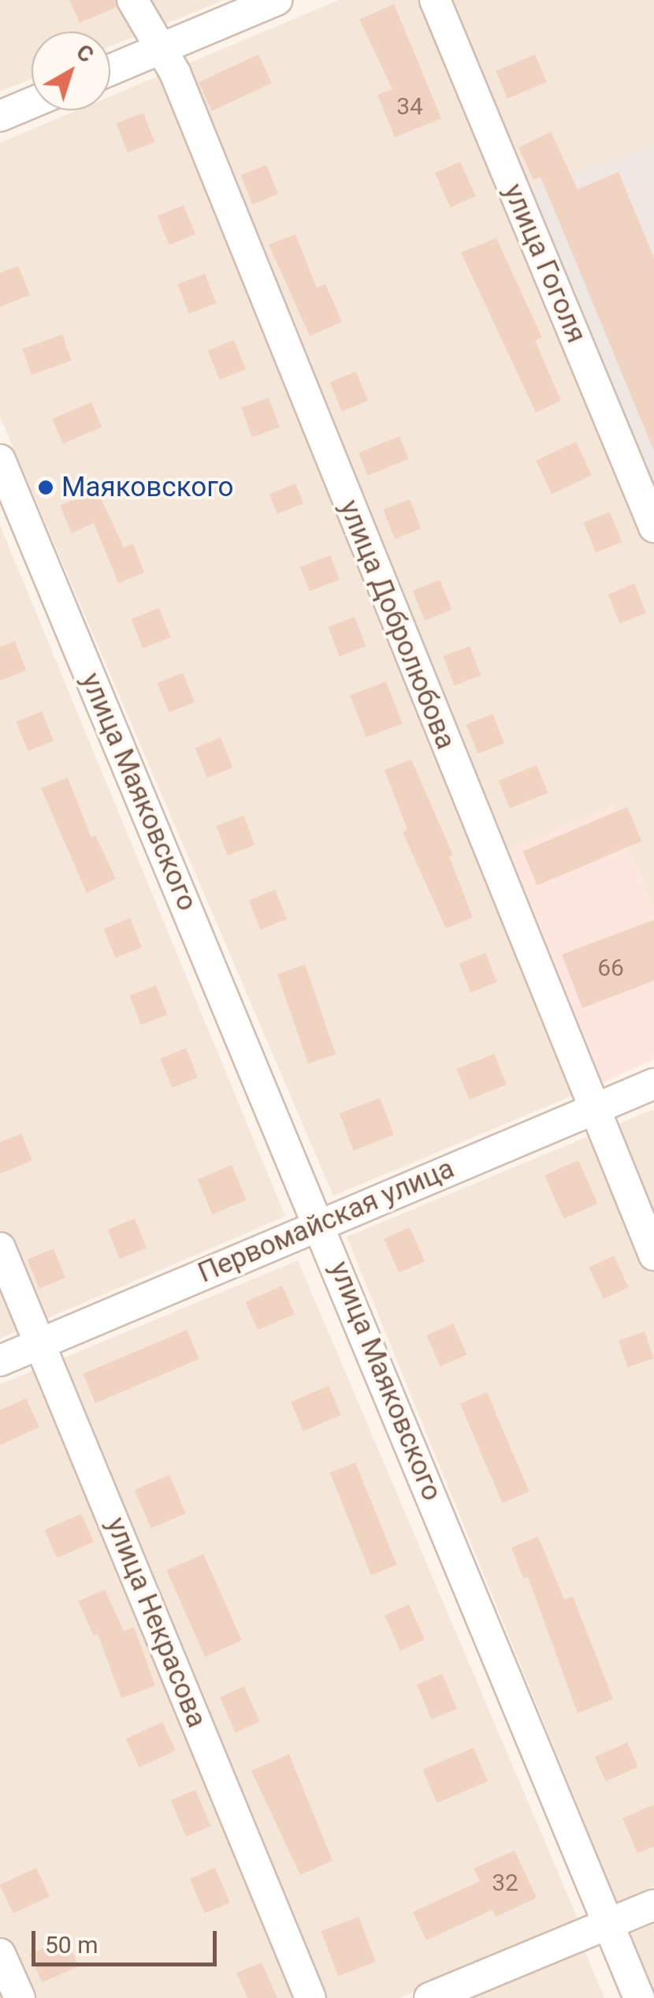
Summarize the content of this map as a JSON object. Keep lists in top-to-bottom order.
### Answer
{
  "streets": {
    "street": [
      "улица Гоголя",
      "улица Добролюбова",
      "улица Маяковского",
      "Первомайская улица",
      "улица Некрасова"
    ]
  },
  "crossings": [
    ["улица Добролюбова", "Первомайская улица"],
    ["улица Маяковского", "Первомайская улица"],
    ["Первомайская улица", "улица Некрасова"]
  ],
  "places": ["Маяковского"],
  "house_numbers": ["34", "66", "32"],
  "scale_bar": "50 m",
  "north": "top right"
}
